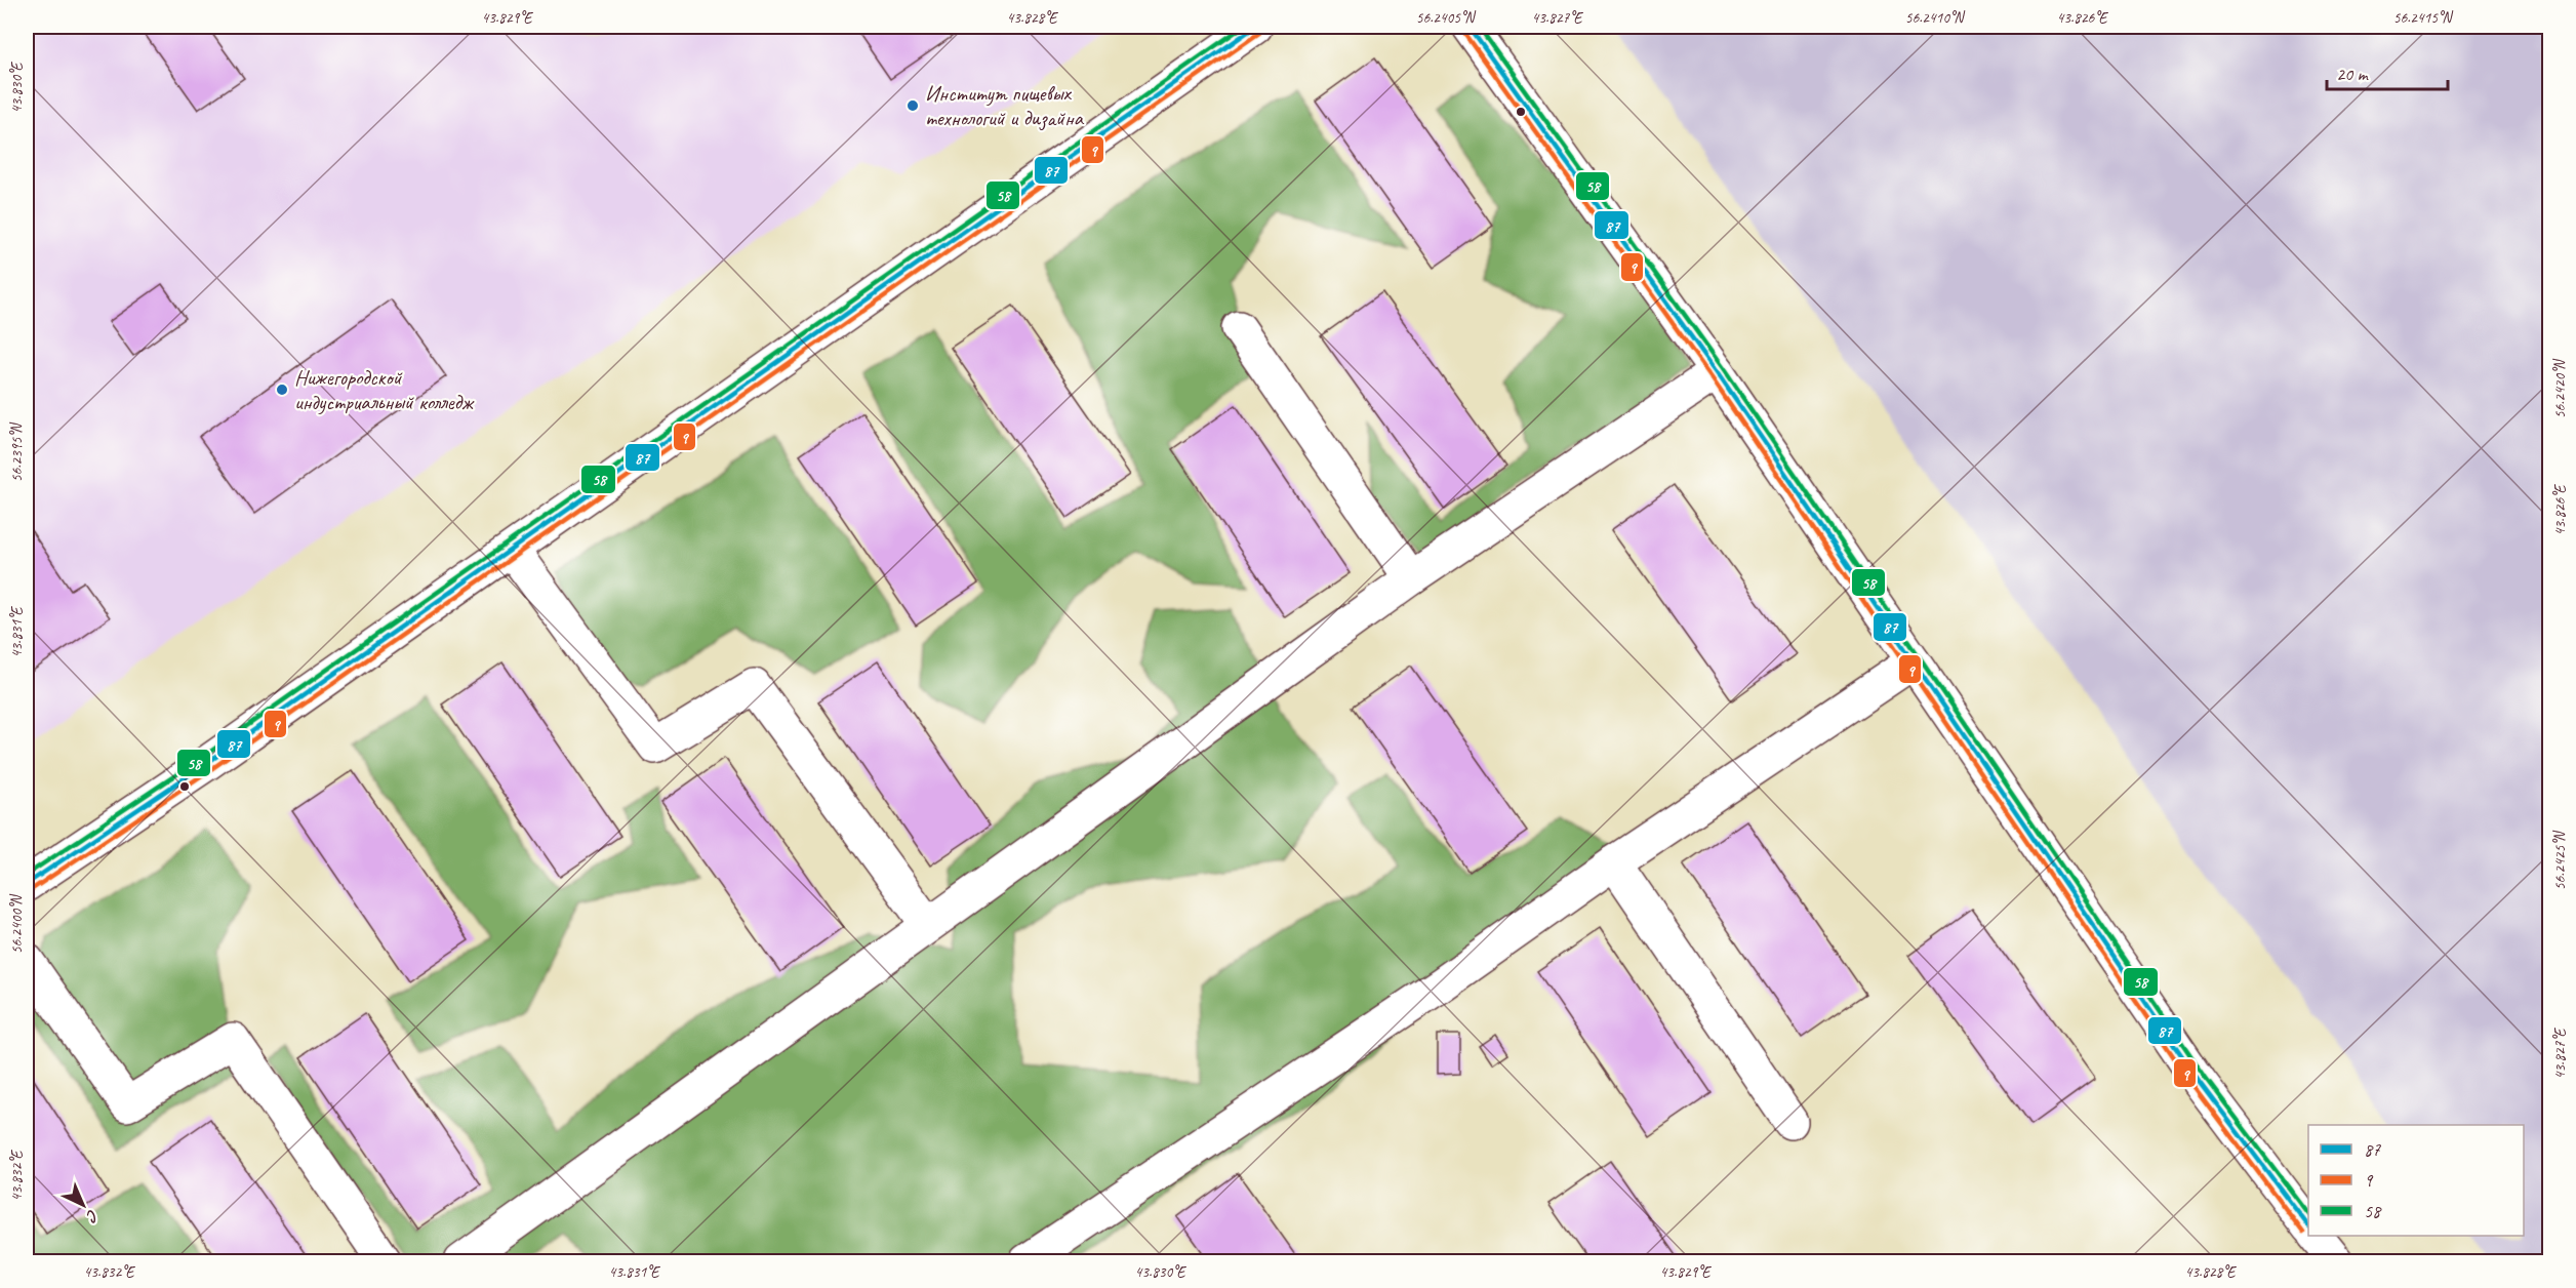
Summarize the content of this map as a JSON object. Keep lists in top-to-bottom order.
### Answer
{
  "places": ["Институт пищевых технологий и дизайна", "Нижегородской индустриальный колледж"],
  "lines": ["transit line 87", "transit line 58", "transit line 9"],
  "legend": ["87", "9", "58"],
  "scale_bar": "20 m",
  "north": "bottom right",
  "coordinates": [
    "43.829°E",
    "43.828°E",
    "56.2405°N",
    "43.827°E",
    "56.2410°N",
    "43.826°E",
    "56.2415°N",
    "43.830°E",
    "56.2420°N",
    "56.2395°N",
    "43.831°E",
    "56.2425°N",
    "56.2400°N",
    "43.832°E"
  ]
}
